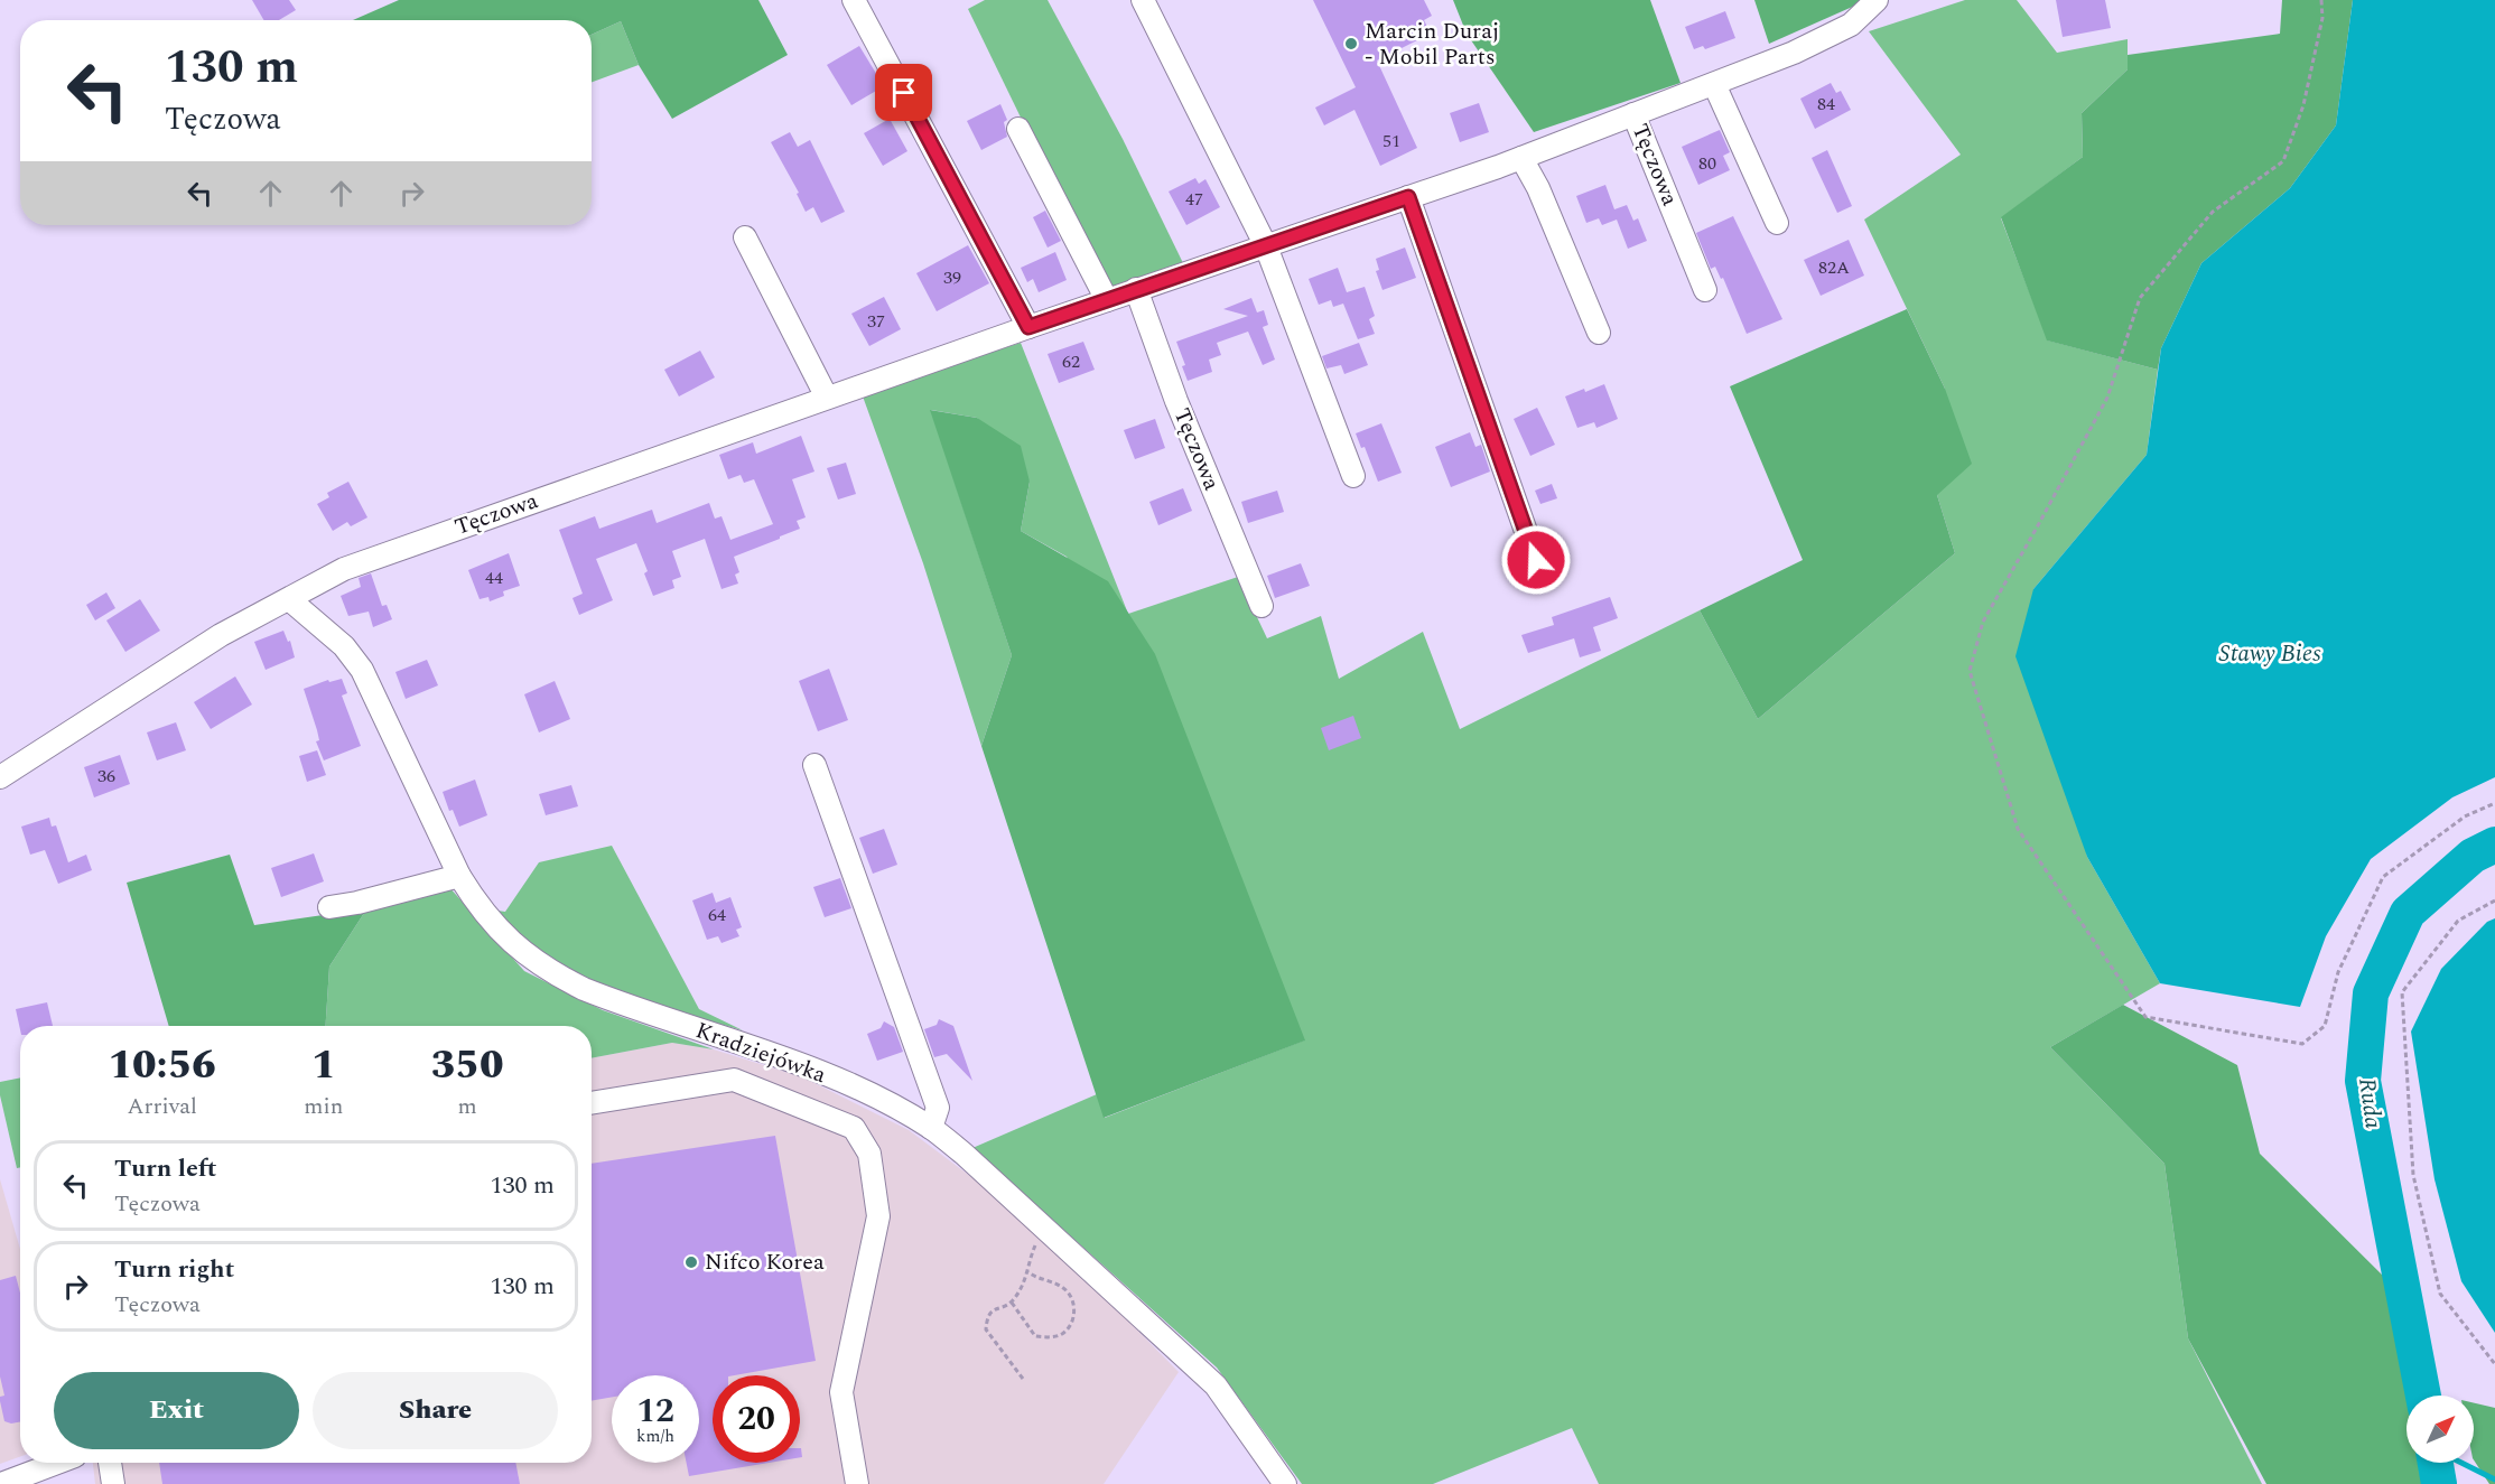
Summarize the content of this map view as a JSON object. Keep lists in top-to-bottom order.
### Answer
{
  "streets": {
    "street": ["Tęczowa", "Kradziejówka"]
  },
  "crossings": [
    ["Tęczowa", "Kradziejówka"]
  ],
  "water": ["Stawy Bies", "Ruda"],
  "places": ["Marcin Duraj - Mobil Parts", "Nifco Korea"],
  "house_numbers": [
    "84",
    "51",
    "80",
    "47",
    "82A",
    "39",
    "37",
    "62",
    "44",
    "36",
    "64"
  ],
  "north": "top right",
  "page": {
    "turn": ["130 m", "Tęczowa"],
    "eta": [
      "10:56",
      "Arrival",
      "1",
      "min",
      "350",
      "m"
    ],
    "list": [
      {
        "name": "Turn left",
        "note": "Tęczowa",
        "value": "130 m"
      },
      {
        "name": "Turn right",
        "note": "Tęczowa",
        "value": "130 m"
      }
    ],
    "buttons": ["Exit", "Share"],
    "speed": "12 km/h",
    "limit": "20"
  }
}
